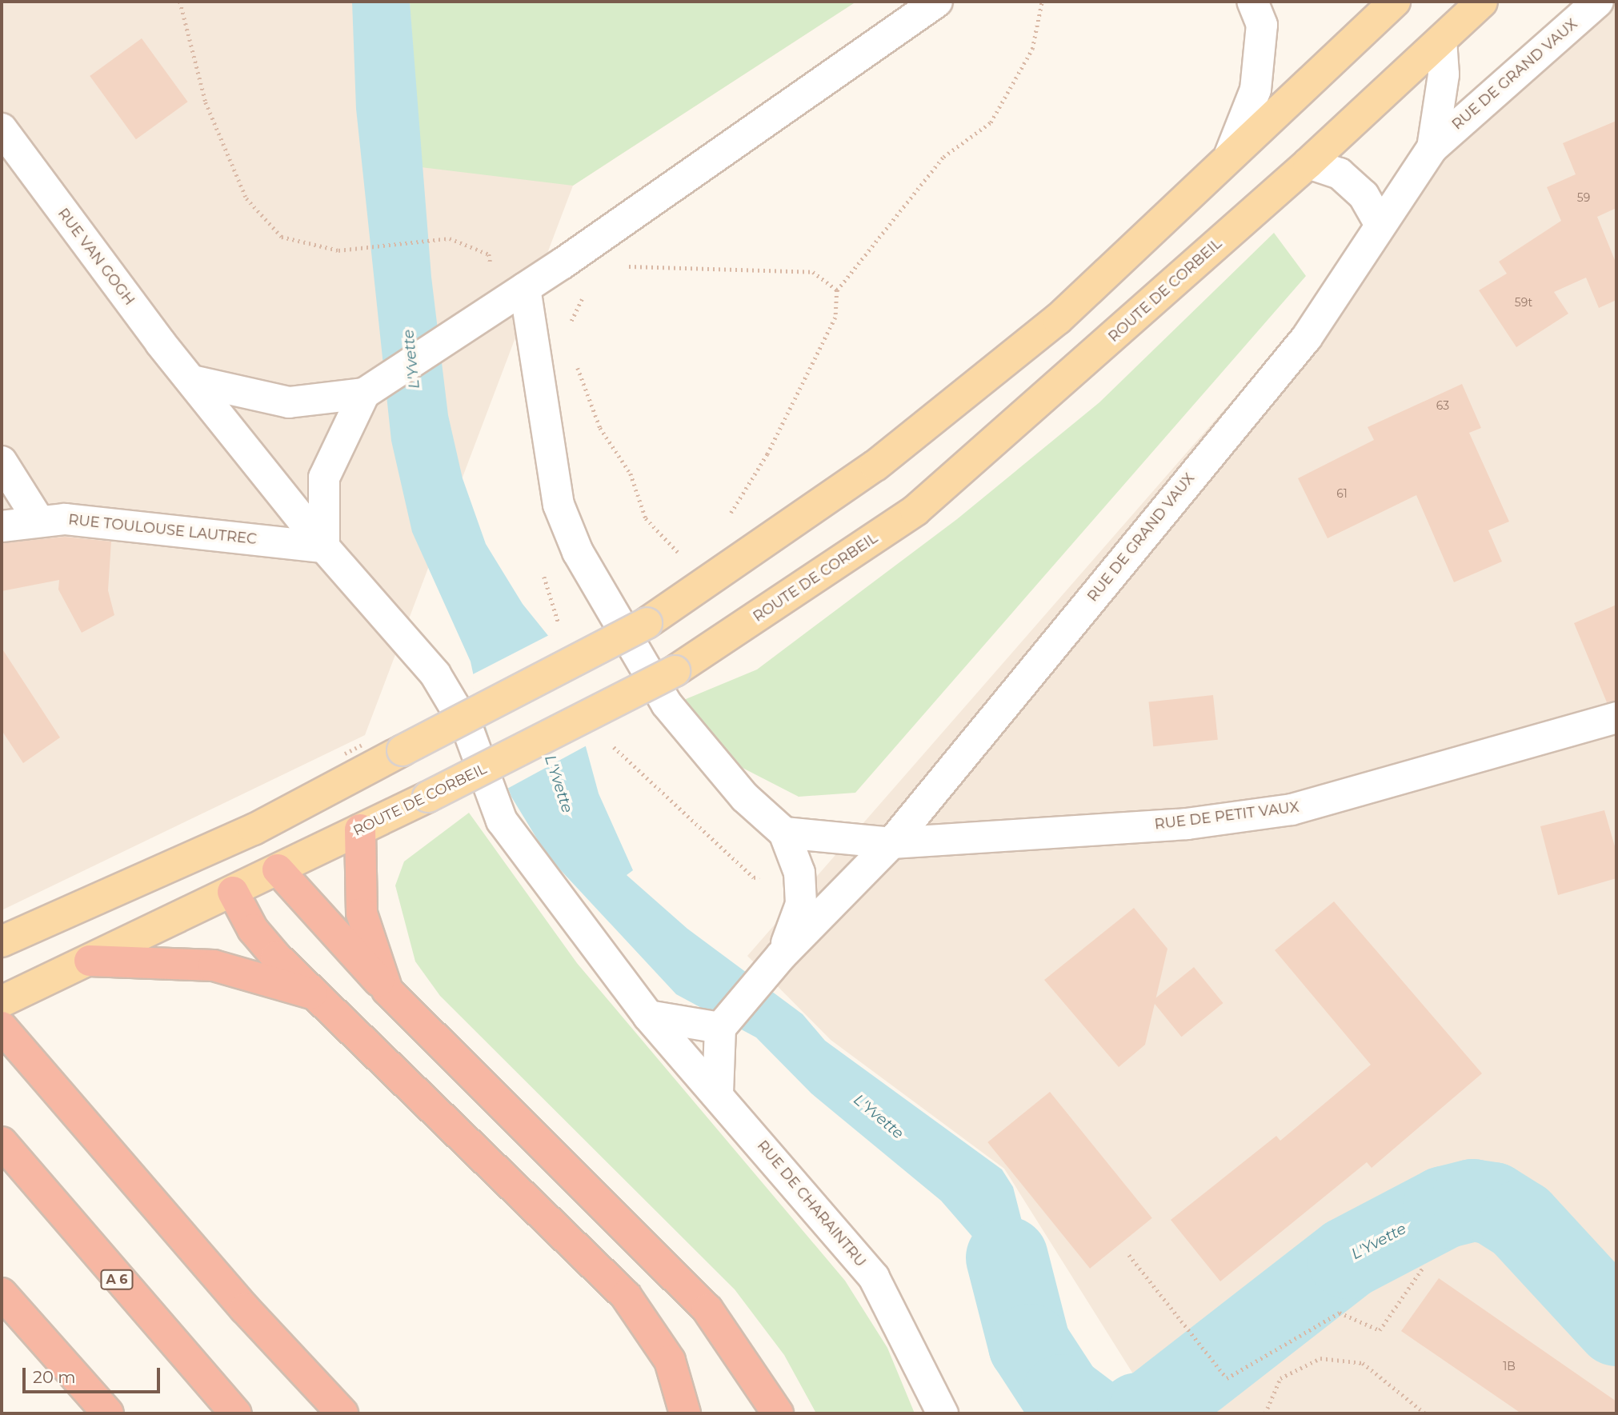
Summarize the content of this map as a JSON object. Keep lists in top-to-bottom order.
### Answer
{
  "streets": {
    "highway": ["A 6"],
    "main road": ["ROUTE DE CORBEIL"],
    "street": [
      "RUE DE GRAND VAUX",
      "RUE VAN GOGH",
      "RUE TOULOUSE LAUTREC",
      "RUE DE PETIT VAUX",
      "RUE DE CHARAINTRU"
    ]
  },
  "crossings": [
    ["RUE DE GRAND VAUX", "ROUTE DE CORBEIL"],
    ["RUE DE GRAND VAUX", "RUE DE PETIT VAUX"],
    ["RUE VAN GOGH", "RUE TOULOUSE LAUTREC"],
    ["RUE VAN GOGH", "RUE DE CHARAINTRU"],
    ["RUE TOULOUSE LAUTREC", "RUE DE CHARAINTRU"]
  ],
  "water": ["L'Yvette"],
  "house_numbers": [
    "59",
    "59t",
    "63",
    "61",
    "1B"
  ],
  "scale_bar": "20 m"
}
